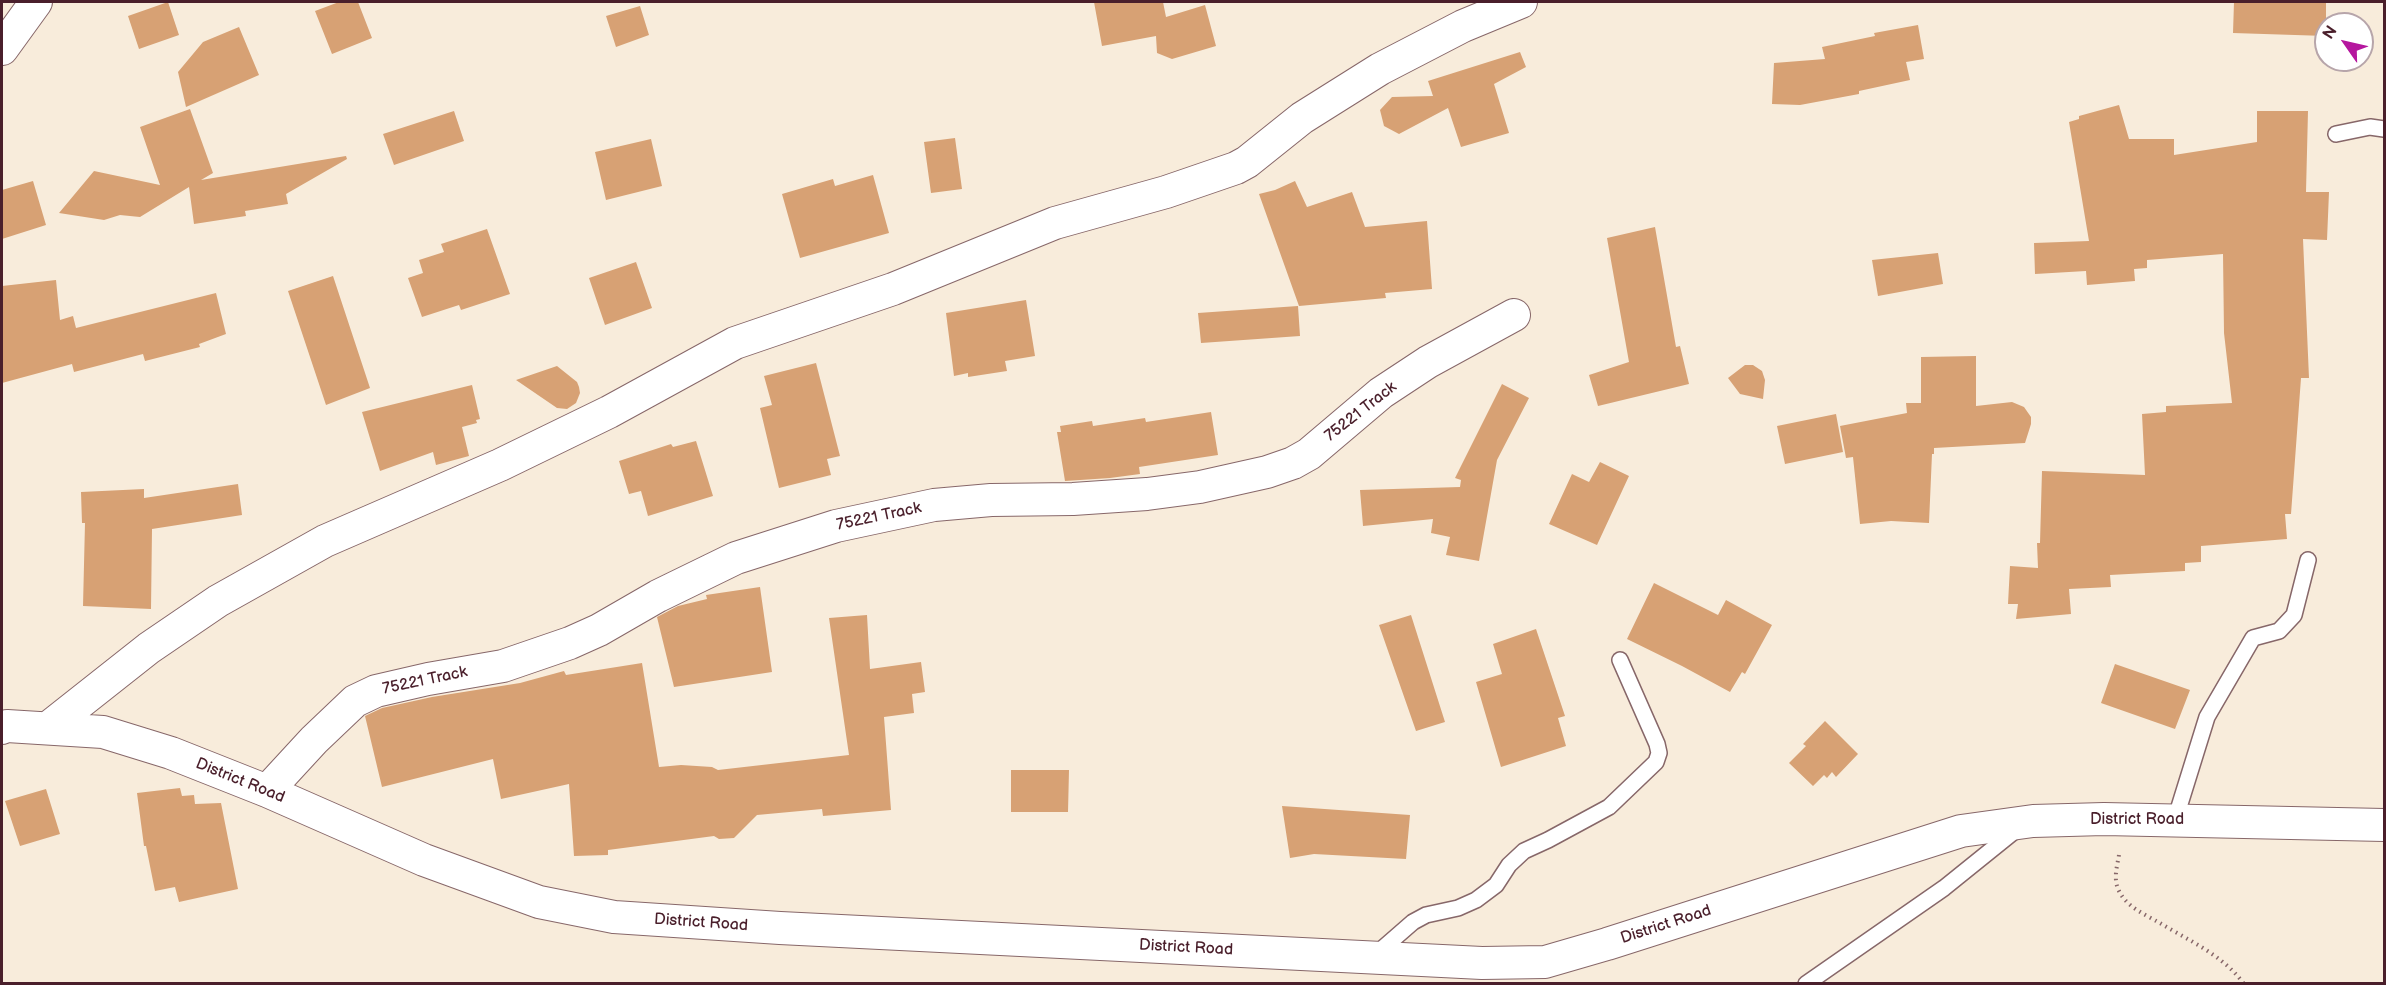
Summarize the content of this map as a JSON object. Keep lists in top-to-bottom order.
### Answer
{
  "streets": {
    "street": ["75221 Track", "District Road"]
  },
  "crossings": [
    ["75221 Track", "District Road"]
  ],
  "north": "top left"
}
